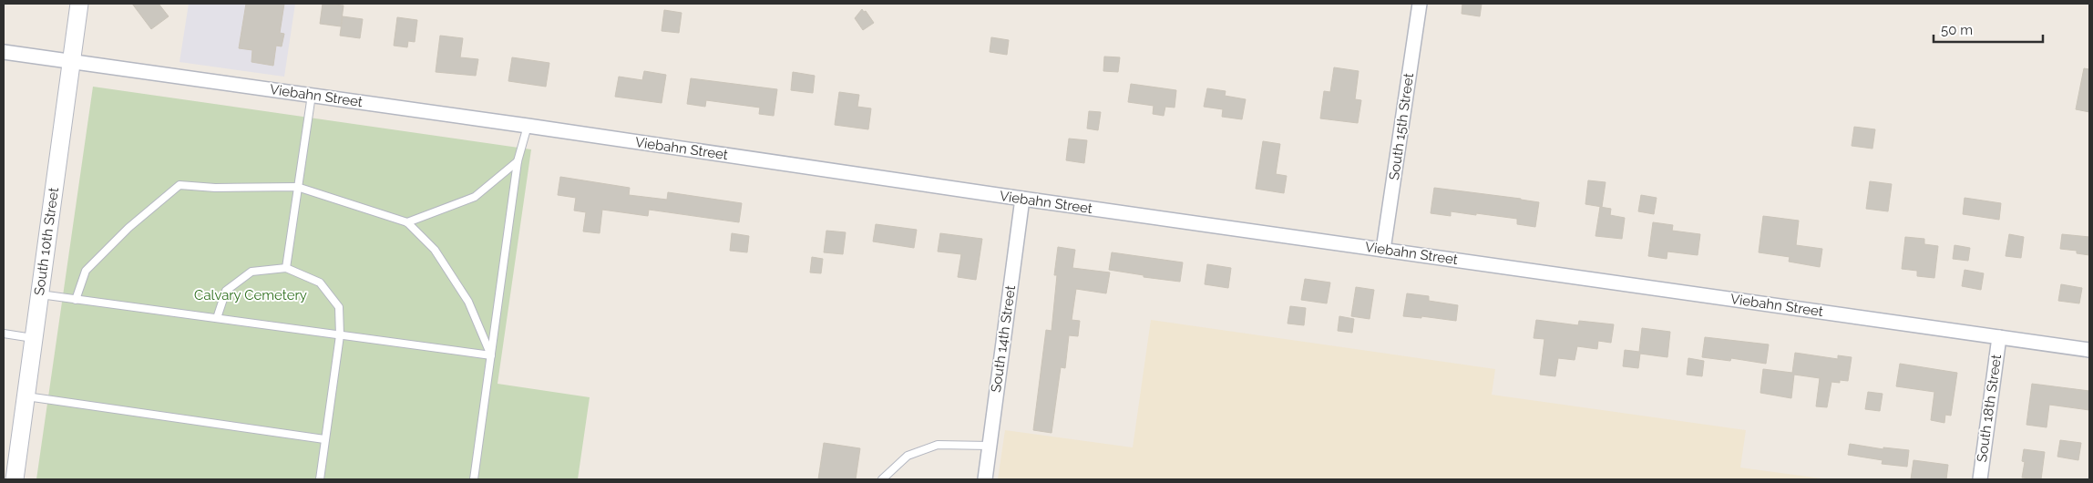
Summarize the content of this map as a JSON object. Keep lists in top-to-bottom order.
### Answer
{
  "streets": {
    "street": [
      "Viebahn Street",
      "South 15th Street",
      "South 10th Street",
      "South 14th Street",
      "South 18th Street"
    ]
  },
  "crossings": [
    ["Viebahn Street", "South 15th Street"],
    ["Viebahn Street", "South 10th Street"],
    ["Viebahn Street", "South 14th Street"],
    ["Viebahn Street", "South 18th Street"]
  ],
  "parks": ["Calvary Cemetery"],
  "scale_bar": "50 m"
}
